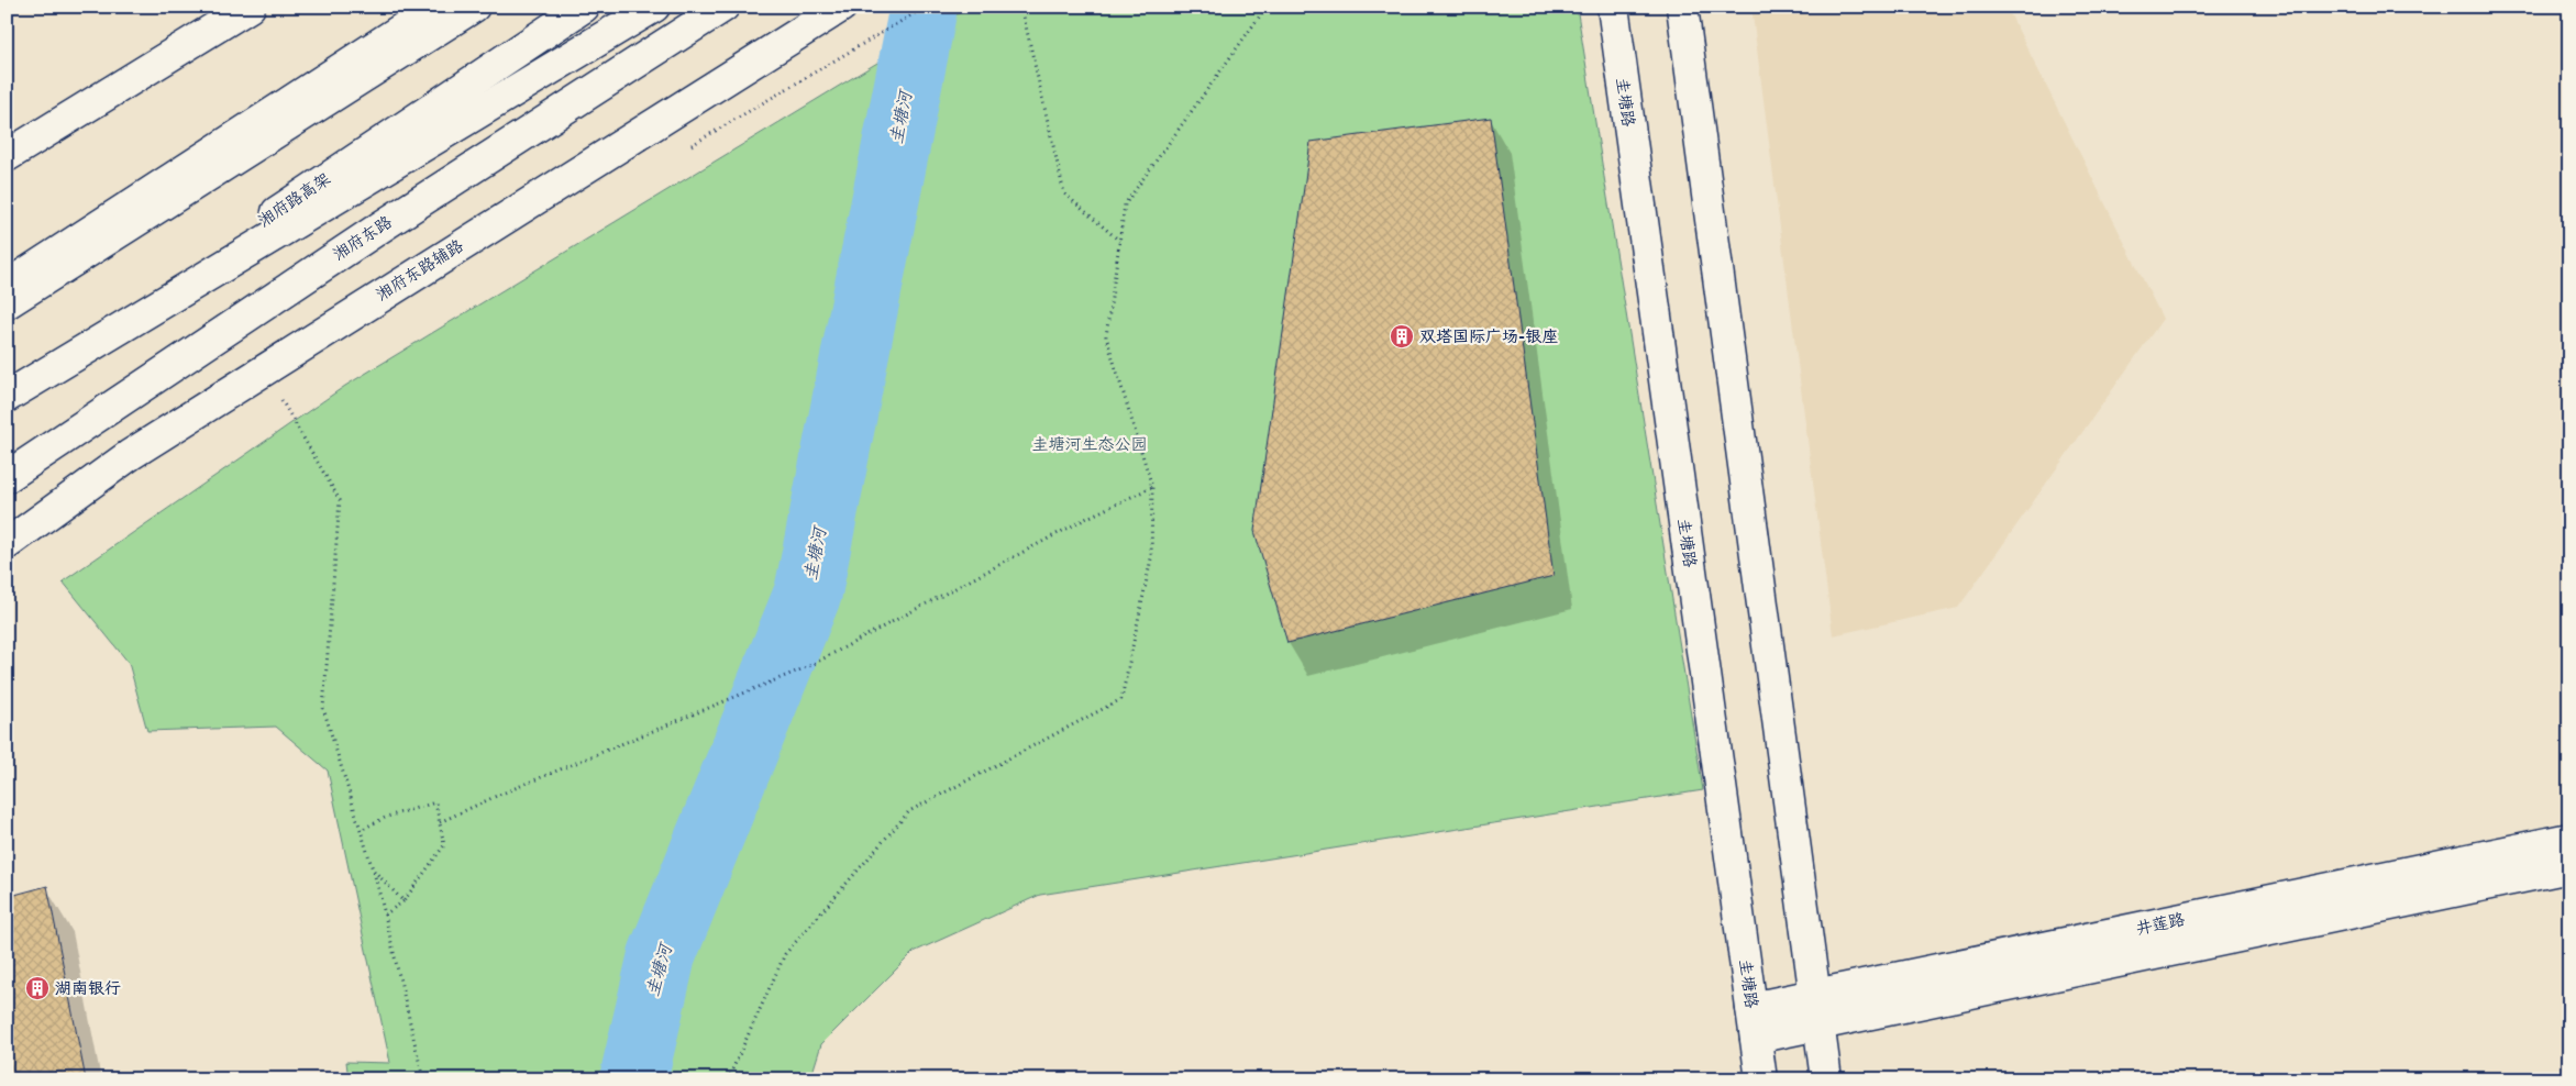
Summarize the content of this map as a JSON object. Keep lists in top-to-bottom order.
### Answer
{
  "streets": {
    "main road": [
      "圭塘路",
      "湘府路高架",
      "湘府东路",
      "湘府东路辅路",
      "井莲路"
    ]
  },
  "crossings": [
    ["圭塘路", "井莲路"]
  ],
  "water": ["圭塘河"],
  "parks": ["圭塘河生态公园"],
  "places": {
    "building": ["双塔国际广场-银座", "湖南银行"]
  }
}
